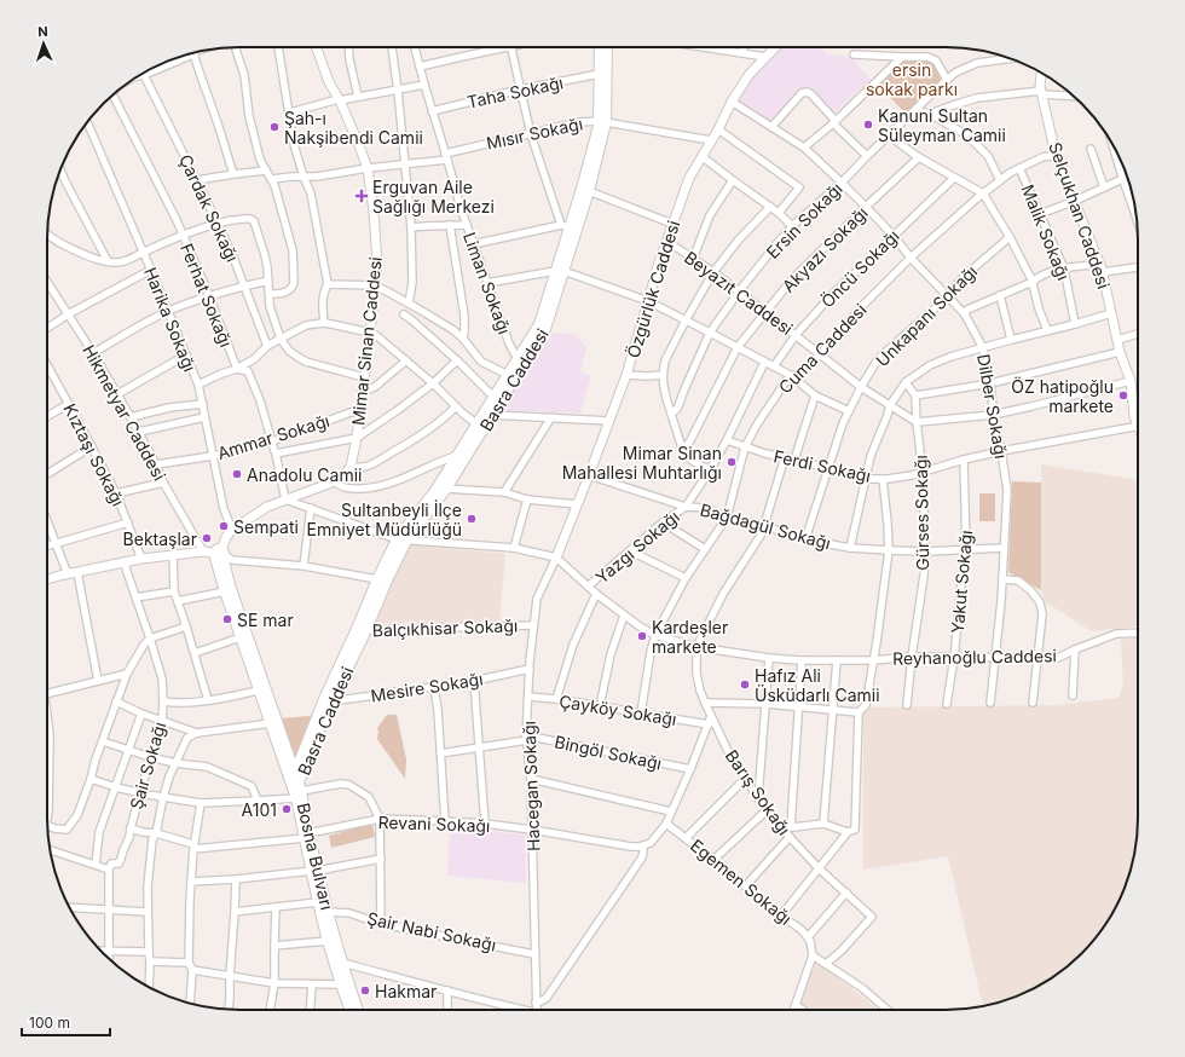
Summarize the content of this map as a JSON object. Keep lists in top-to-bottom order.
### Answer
{
  "streets": {
    "main road": ["Basra Caddesi", "Bosna Bulvarı"],
    "street": [
      "Taha Sokağı",
      "Mısır Sokağı",
      "Çardak Sokağı",
      "Selçukhan Caddesi",
      "Ersin Sokağı",
      "Malik Sokağı",
      "Akyazı Sokağı",
      "Öncü Sokağı",
      "Liman Sokağı",
      "Özgürlük Caddesi",
      "Beyazıt Caddesi",
      "Ferhat Sokağı",
      "Unkapanı Sokağı",
      "Harika Sokağı",
      "Mimar Sinan Caddesi",
      "Cuma Caddesi",
      "Dilber Sokağı",
      "Hikmetyar Caddesi",
      "Ammar Sokağı",
      "Kıztaşı Sokağı",
      "Ferdi Sokağı",
      "Gürses Sokağı",
      "Bağdagül Sokağı",
      "Yazgı Sokağı",
      "Yakut Sokağı",
      "Balçıkhisar Sokağı",
      "Reyhanoğlu Caddesi",
      "Mesire Sokağı",
      "Çayköy Sokağı",
      "Bingöl Sokağı",
      "Şair Sokağı",
      "Hacegan Sokağı",
      "Barış Sokağı",
      "Revani Sokağı",
      "Egemen Sokağı",
      "Şair Nabi Sokağı"
    ]
  },
  "crossings": [
    ["Taha Sokağı", "Liman Sokağı"],
    ["Taha Sokağı", "Basra Caddesi"],
    ["Mısır Sokağı", "Liman Sokağı"],
    ["Mısır Sokağı", "Özgürlük Caddesi"],
    ["Mısır Sokağı", "Mimar Sinan Caddesi"],
    ["Mısır Sokağı", "Basra Caddesi"],
    ["Selçukhan Caddesi", "Cuma Caddesi"],
    ["Ersin Sokağı", "Beyazıt Caddesi"],
    ["Ersin Sokağı", "Dilber Sokağı"],
    ["Malik Sokağı", "Cuma Caddesi"],
    ["Akyazı Sokağı", "Beyazıt Caddesi"],
    ["Akyazı Sokağı", "Dilber Sokağı"],
    ["Öncü Sokağı", "Beyazıt Caddesi"],
    ["Öncü Sokağı", "Dilber Sokağı"],
    ["Liman Sokağı", "Basra Caddesi"],
    ["Özgürlük Caddesi", "Beyazıt Caddesi"],
    ["Özgürlük Caddesi", "Dilber Sokağı"],
    ["Özgürlük Caddesi", "Bağdagül Sokağı"],
    ["Özgürlük Caddesi", "Reyhanoğlu Caddesi"],
    ["Özgürlük Caddesi", "Hacegan Sokağı"],
    ["Beyazıt Caddesi", "Unkapanı Sokağı"],
    ["Beyazıt Caddesi", "Cuma Caddesi"],
    ["Beyazıt Caddesi", "Gürses Sokağı"],
    ["Ferhat Sokağı", "Ammar Sokağı"],
    ["Ferhat Sokağı", "Reyhanoğlu Caddesi"],
    ["Unkapanı Sokağı", "Dilber Sokağı"],
    ["Unkapanı Sokağı", "Ferdi Sokağı"],
    ["Unkapanı Sokağı", "Bağdagül Sokağı"],
    ["Harika Sokağı", "Ammar Sokağı"],
    ["Mimar Sinan Caddesi", "Ammar Sokağı"],
    ["Cuma Caddesi", "Dilber Sokağı"],
    ["Cuma Caddesi", "Ferdi Sokağı"],
    ["Cuma Caddesi", "Bağdagül Sokağı"],
    ["Cuma Caddesi", "Reyhanoğlu Caddesi"],
    ["Cuma Caddesi", "Çayköy Sokağı"],
    ["Basra Caddesi", "Balçıkhisar Sokağı"],
    ["Basra Caddesi", "Reyhanoğlu Caddesi"],
    ["Basra Caddesi", "Mesire Sokağı"],
    ["Basra Caddesi", "Bosna Bulvarı"],
    ["Dilber Sokağı", "Ferdi Sokağı"],
    ["Dilber Sokağı", "Bağdagül Sokağı"],
    ["Dilber Sokağı", "Reyhanoğlu Caddesi"],
    ["Hikmetyar Caddesi", "Ammar Sokağı"],
    ["Ferdi Sokağı", "Gürses Sokağı"],
    ["Ferdi Sokağı", "Yakut Sokağı"],
    ["Ferdi Sokağı", "Barış Sokağı"],
    ["Gürses Sokağı", "Bağdagül Sokağı"],
    ["Gürses Sokağı", "Reyhanoğlu Caddesi"],
    ["Bağdagül Sokağı", "Yazgı Sokağı"],
    ["Bağdagül Sokağı", "Yakut Sokağı"],
    ["Bağdagül Sokağı", "Barış Sokağı"],
    ["Yazgı Sokağı", "Reyhanoğlu Caddesi"],
    ["Yakut Sokağı", "Reyhanoğlu Caddesi"],
    ["Balçıkhisar Sokağı", "Hacegan Sokağı"],
    ["Reyhanoğlu Caddesi", "Hacegan Sokağı"],
    ["Reyhanoğlu Caddesi", "Barış Sokağı"],
    ["Mesire Sokağı", "Hacegan Sokağı"],
    ["Çayköy Sokağı", "Hacegan Sokağı"],
    ["Bingöl Sokağı", "Hacegan Sokağı"],
    ["Şair Sokağı", "Revani Sokağı"],
    ["Hacegan Sokağı", "Revani Sokağı"],
    ["Hacegan Sokağı", "Şair Nabi Sokağı"],
    ["Revani Sokağı", "Bosna Bulvarı"],
    ["Bosna Bulvarı", "Şair Nabi Sokağı"]
  ],
  "parks": ["ersin sokak parkı"],
  "places": {
    "other": [
      "Kanuni Sultan Süleyman Camii",
      "Şah-ı Nakşibendi Camii",
      "ÖZ hatipoğlu markete",
      "Mimar Sinan Mahallesi Muhtarlığı",
      "Anadolu Camii",
      "Sultanbeyli İlçe Emniyet Müdürlüğü",
      "Sempati",
      "Bektaşlar",
      "SE mar",
      "Kardeşler markete",
      "Hafız Ali Üsküdarlı Camii",
      "A101",
      "Hakmar"
    ],
    "health": ["Erguvan Aile Sağlığı Merkezi"]
  },
  "scale_bar": "100 m",
  "north": "top"
}
